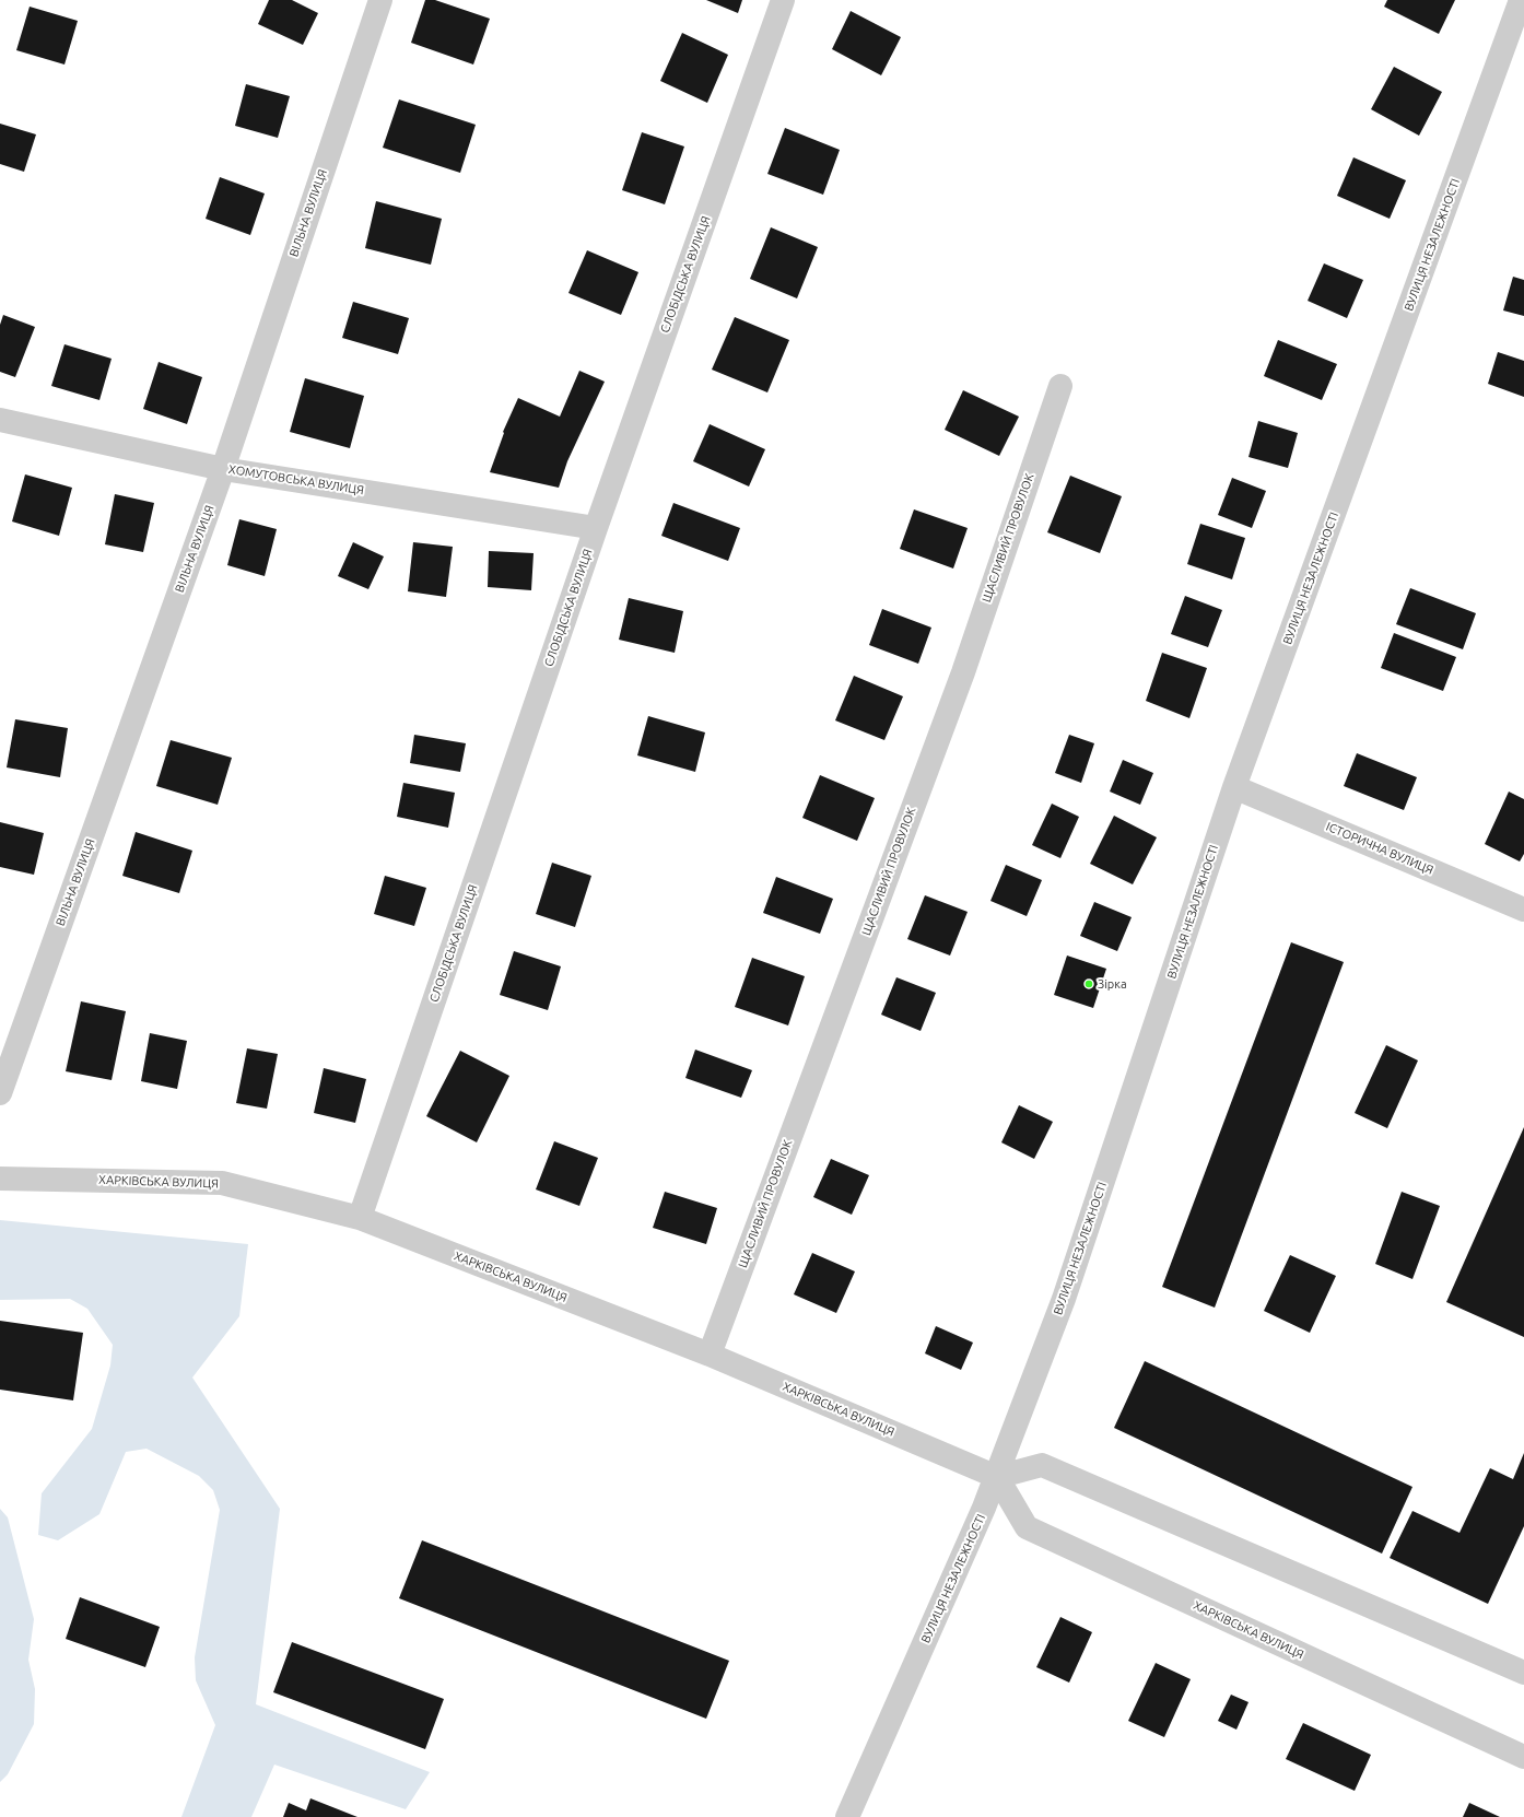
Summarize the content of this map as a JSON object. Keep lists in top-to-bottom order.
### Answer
{
  "streets": {
    "street": [
      "ВІЛЬНА ВУЛИЦЯ",
      "ВУЛИЦЯ НЕЗАЛЕЖНОСТІ",
      "СЛОБІДСЬКА ВУЛИЦЯ",
      "ХОМУТОВСЬКА ВУЛИЦЯ",
      "ЩАСЛИВИЙ ПРОВУЛОК",
      "ІСТОРИЧНА ВУЛИЦЯ",
      "ХАРКІВСЬКА ВУЛИЦЯ"
    ]
  },
  "crossings": [
    ["ВІЛЬНА ВУЛИЦЯ", "ХОМУТОВСЬКА ВУЛИЦЯ"],
    ["ВУЛИЦЯ НЕЗАЛЕЖНОСТІ", "ІСТОРИЧНА ВУЛИЦЯ"],
    ["ВУЛИЦЯ НЕЗАЛЕЖНОСТІ", "ХАРКІВСЬКА ВУЛИЦЯ"],
    ["СЛОБІДСЬКА ВУЛИЦЯ", "ХОМУТОВСЬКА ВУЛИЦЯ"],
    ["СЛОБІДСЬКА ВУЛИЦЯ", "ХАРКІВСЬКА ВУЛИЦЯ"],
    ["ЩАСЛИВИЙ ПРОВУЛОК", "ХАРКІВСЬКА ВУЛИЦЯ"]
  ],
  "places": ["Зірка"]
}
